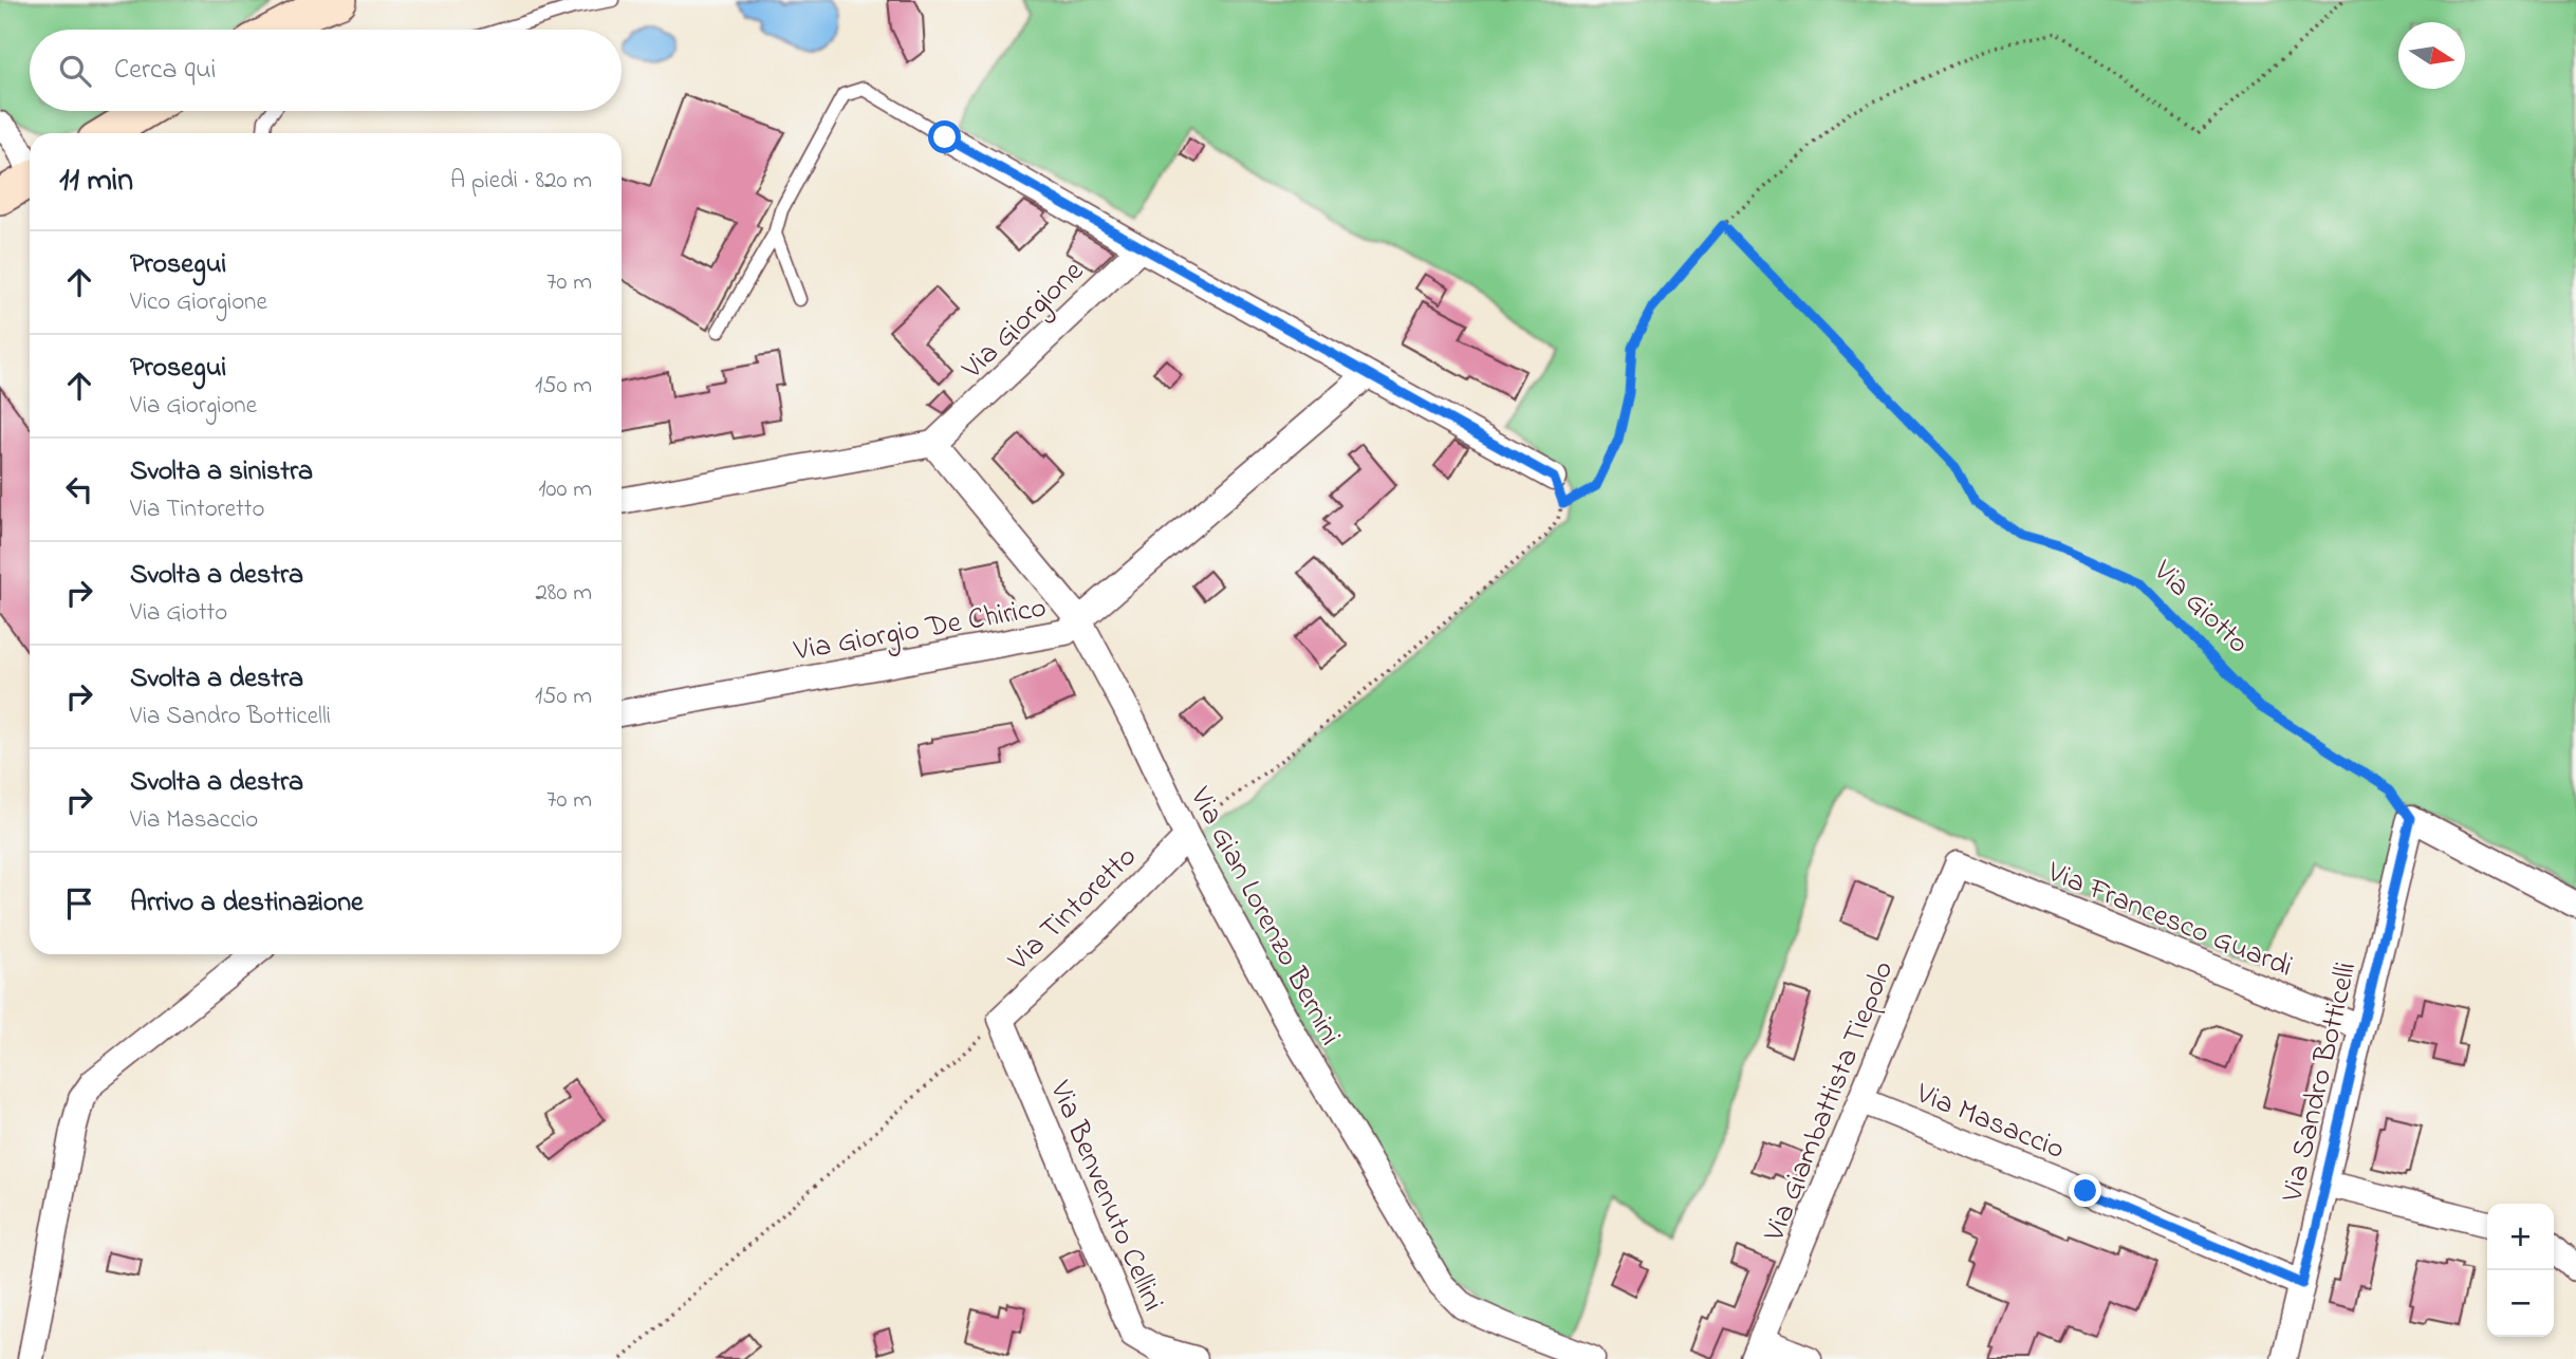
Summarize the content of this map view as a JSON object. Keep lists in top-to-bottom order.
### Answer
{
  "streets": {
    "street": [
      "Via Giorgione",
      "Via Giorgio De Chirico",
      "Via Tintoretto",
      "Via Gian Lorenzo Bernini",
      "Via Francesco Guardi",
      "Via Sandro Botticelli",
      "Via Giambattista Tiepolo",
      "Via Masaccio",
      "Via Benvenuto Cellini"
    ],
    "path": ["Via Giotto"]
  },
  "crossings": [
    ["Via Giorgione", "Via Gian Lorenzo Bernini"],
    ["Via Giotto", "Via Sandro Botticelli"],
    ["Via Giorgio De Chirico", "Via Gian Lorenzo Bernini"],
    ["Via Tintoretto", "Via Gian Lorenzo Bernini"],
    ["Via Tintoretto", "Via Benvenuto Cellini"],
    ["Via Francesco Guardi", "Via Sandro Botticelli"],
    ["Via Francesco Guardi", "Via Giambattista Tiepolo"],
    ["Via Sandro Botticelli", "Via Masaccio"],
    ["Via Giambattista Tiepolo", "Via Masaccio"]
  ],
  "north": "right",
  "page": {
    "search": "Cerca qui",
    "heading": ["11 min", "A piedi · 820 m"],
    "list": [
      ["Prosegui", "Vico Giorgione", "70 m"],
      ["Prosegui", "Via Giorgione", "150 m"],
      ["Svolta a sinistra", "Via Tintoretto", "100 m"],
      ["Svolta a destra", "Via Giotto", "280 m"],
      ["Svolta a destra", "Via Sandro Botticelli", "150 m"],
      ["Svolta a destra", "Via Masaccio", "70 m"],
      "Arrivo a destinazione"
    ],
    "map_buttons": ["+", "−"]
  }
}
